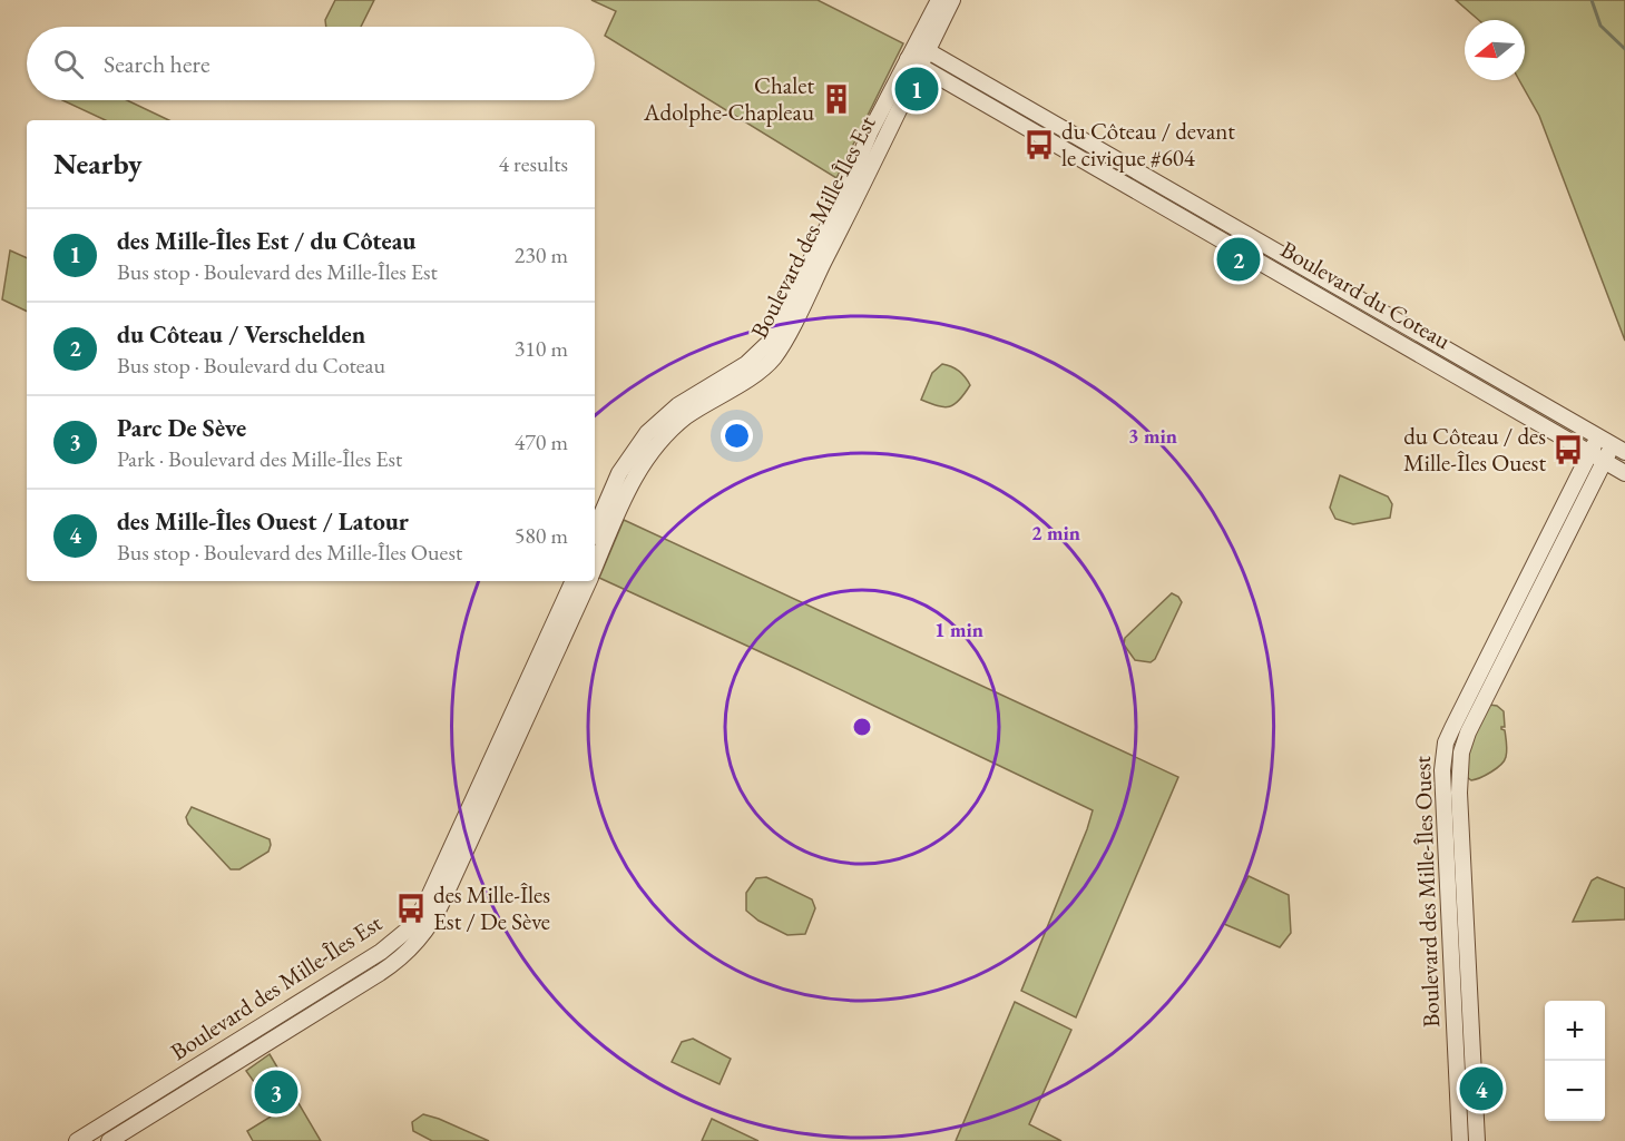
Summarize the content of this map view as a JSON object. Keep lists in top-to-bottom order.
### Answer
{
  "streets": {
    "street": ["Boulevard des Mille-Îles Est", "Boulevard du Coteau", "Boulevard des Mille-Îles Ouest"]
  },
  "crossings": [
    ["Boulevard des Mille-Îles Est", "Boulevard du Coteau"],
    ["Boulevard du Coteau", "Boulevard des Mille-Îles Ouest"]
  ],
  "places": {
    "building": ["Chalet Adolphe-Chapleau"],
    "bus stop": ["du Côteau / devant le civique #604", "du Côteau / des Mille-Îles Ouest", "des Mille-Îles Est / De Sève"]
  },
  "north": "left",
  "page": {
    "search": "Search here",
    "pins": [
      "1",
      "2",
      "4",
      "3"
    ],
    "heading": ["Nearby", "4 results"],
    "list": [
      {
        "mark": "1",
        "name": "des Mille-Îles Est / du Côteau",
        "note": "Bus stop · Boulevard des Mille-Îles Est",
        "value": "230 m"
      },
      {
        "mark": "2",
        "name": "du Côteau / Verschelden",
        "note": "Bus stop · Boulevard du Coteau",
        "value": "310 m"
      },
      {
        "mark": "3",
        "name": "Parc De Sève",
        "note": "Park · Boulevard des Mille-Îles Est",
        "value": "470 m"
      },
      {
        "mark": "4",
        "name": "des Mille-Îles Ouest / Latour",
        "note": "Bus stop · Boulevard des Mille-Îles Ouest",
        "value": "580 m"
      }
    ],
    "map_buttons": ["+", "−"]
  },
  "rings": ["3 min", "2 min", "1 min"]
}
